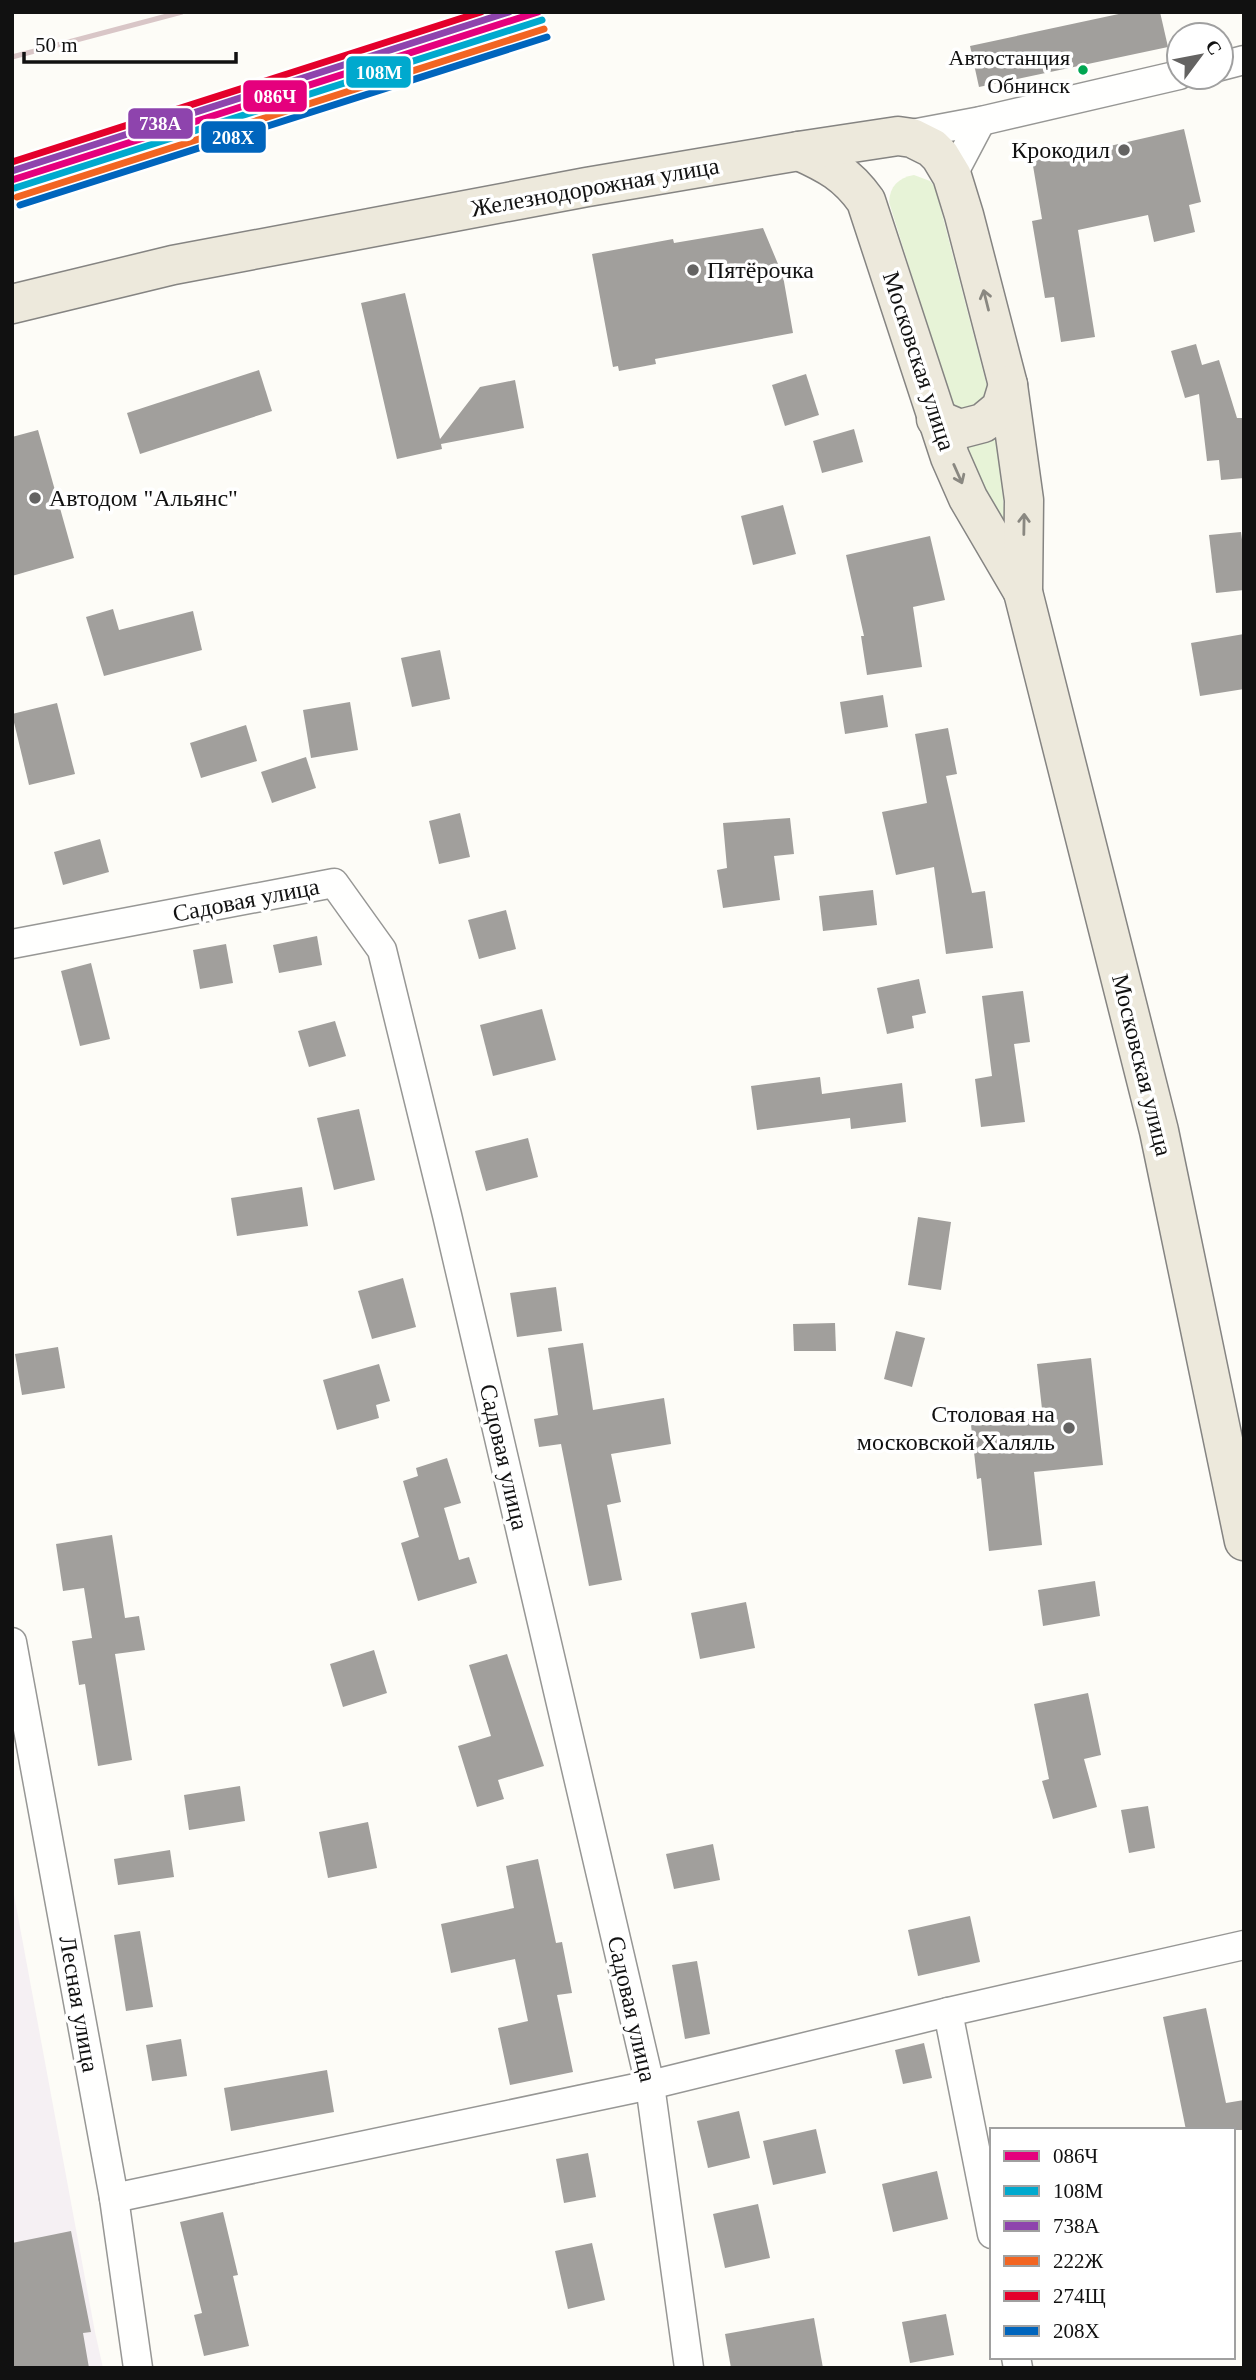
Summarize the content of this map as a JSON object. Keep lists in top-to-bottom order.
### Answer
{
  "streets": {
    "main road": ["Железнодорожная улица", "Московская улица"],
    "street": ["Садовая улица", "Лесная улица"]
  },
  "crossings": [
    ["Железнодорожная улица", "Московская улица"]
  ],
  "places": [
    "Автостанция Обнинск",
    "Крокодил",
    "Пятёрочка",
    "Автодом \"Альянс\"",
    "Столовая на московской Халяль"
  ],
  "lines": [
    "transit line 086Ч",
    "transit line 738А",
    "transit line 274Щ",
    "transit line 108М",
    "transit line 222Ж",
    "transit line 208Х"
  ],
  "legend": [
    "086Ч",
    "108М",
    "738А",
    "222Ж",
    "274Щ",
    "208Х"
  ],
  "scale_bar": "50 m",
  "north": "top right"
}
